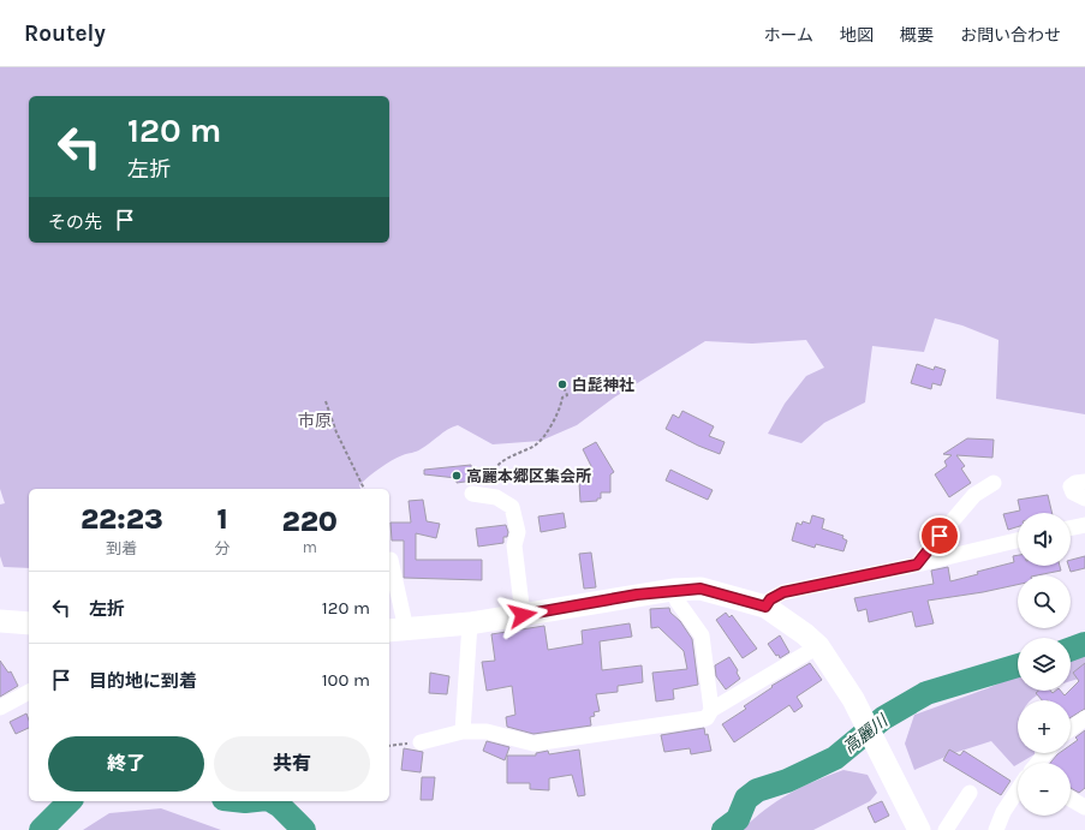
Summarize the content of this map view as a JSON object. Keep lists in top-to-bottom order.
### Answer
{
  "districts": ["市原"],
  "water": ["高麗川"],
  "places": ["白髭神社", "高麗本郷区集会所"],
  "page": {
    "header": "Routely",
    "nav": [
      "ホーム",
      "地図",
      "概要",
      "お問い合わせ"
    ],
    "turn": ["120 m", "左折"],
    "then": "その先",
    "eta": [
      "22:23",
      "到着",
      "1",
      "分",
      "220",
      "m"
    ],
    "map_buttons": ["+", "−"],
    "list": [
      {
        "name": "左折",
        "value": "120 m"
      },
      {
        "name": "目的地に到着",
        "value": "100 m"
      }
    ],
    "buttons": ["終了", "共有"]
  }
}
